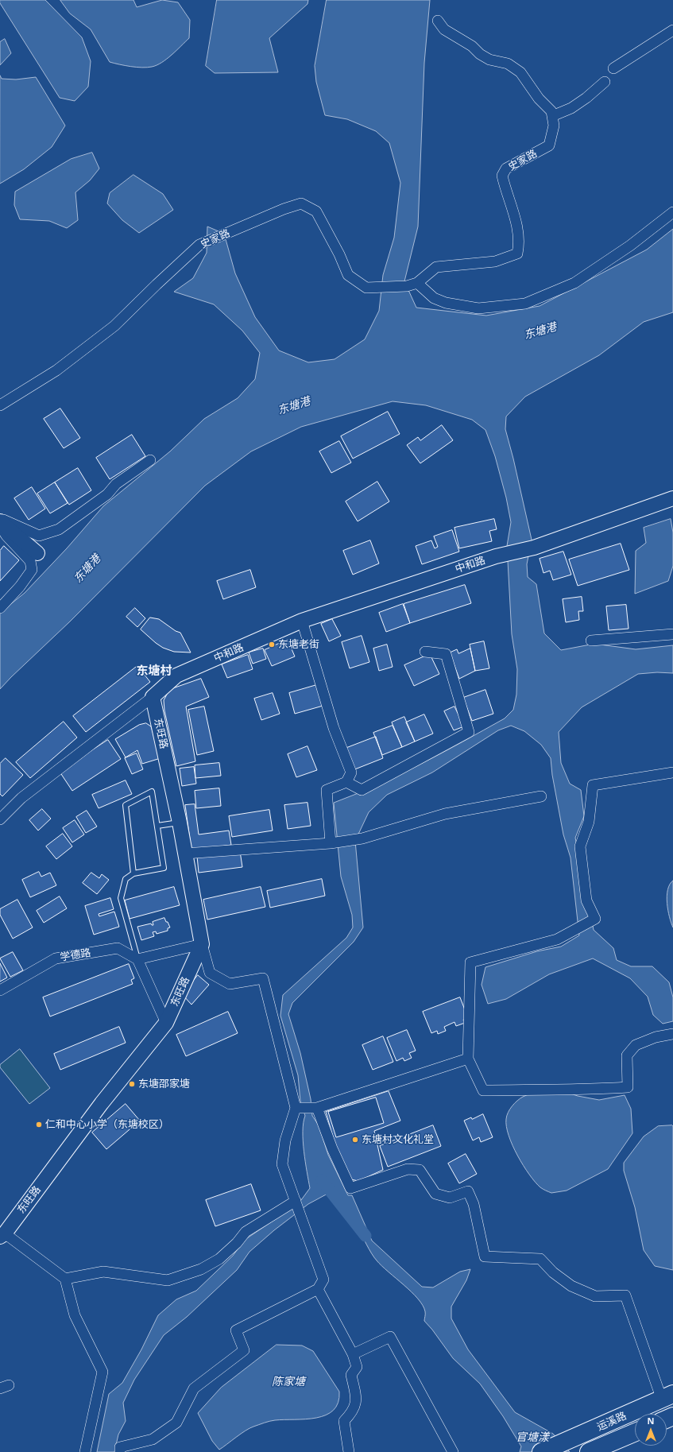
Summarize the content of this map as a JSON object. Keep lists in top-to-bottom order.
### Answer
{
  "streets": {
    "highway": ["运溪路"],
    "street": [
      "史家路",
      "中和路",
      "东旺路",
      "学德路"
    ]
  },
  "crossings": [
    ["中和路", "东旺路"]
  ],
  "districts": ["东塘村"],
  "water": ["东塘港", "陈家塘", "官塘漾"],
  "places": [
    "东塘老街",
    "东塘邵家塘",
    "仁和中心小学（东塘校区）",
    "东塘村文化礼堂"
  ],
  "north": "top"
}
